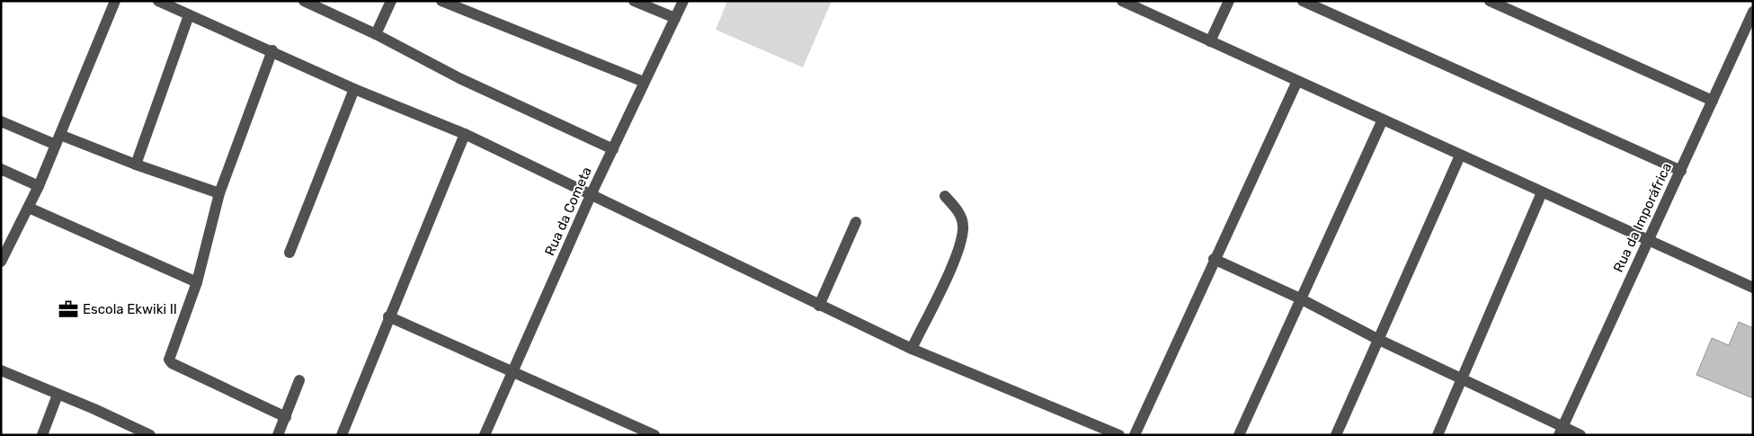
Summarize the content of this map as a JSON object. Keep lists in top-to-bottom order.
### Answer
{
  "streets": {
    "street": ["Rua da Cometa", "Rua da Imporáfrica"]
  },
  "places": {
    "office": ["Escola Ekwiki II"]
  }
}
